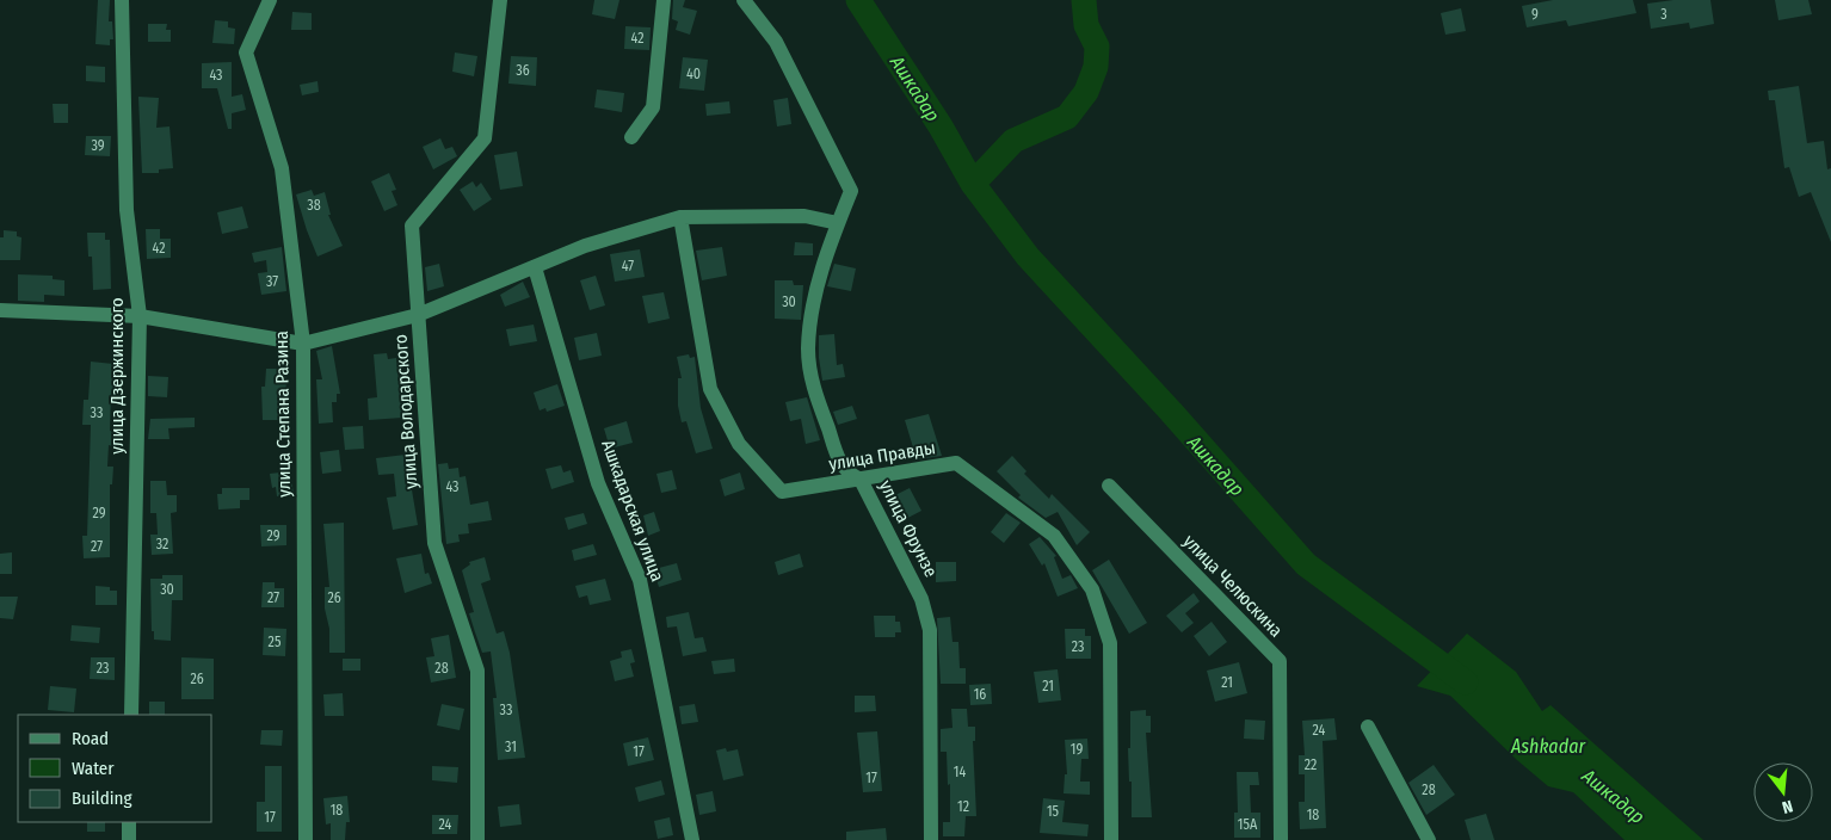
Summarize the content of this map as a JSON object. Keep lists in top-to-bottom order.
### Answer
{
  "streets": {
    "street": [
      "улица Дзержинского",
      "улица Володарского",
      "улица Степана Разина",
      "улица Правды",
      "Ашкадарская улица",
      "улица Фрунзе",
      "улица Челюскина"
    ]
  },
  "crossings": [
    ["улица Правды", "улица Фрунзе"]
  ],
  "water": ["Ашкадар", "Ashkadar"],
  "house_numbers": [
    "9",
    "3",
    "42",
    "36",
    "40",
    "43",
    "39",
    "38",
    "42",
    "47",
    "37",
    "30",
    "33",
    "43",
    "29",
    "29",
    "32",
    "27",
    "30",
    "27",
    "26",
    "25",
    "23",
    "23",
    "28",
    "26",
    "21",
    "21",
    "16",
    "33",
    "24",
    "31",
    "19",
    "17",
    "22",
    "14",
    "17",
    "28",
    "12",
    "18",
    "15",
    "18",
    "17",
    "24",
    "15А"
  ],
  "legend": ["Road", "Water", "Building"],
  "north": "bottom"
}
